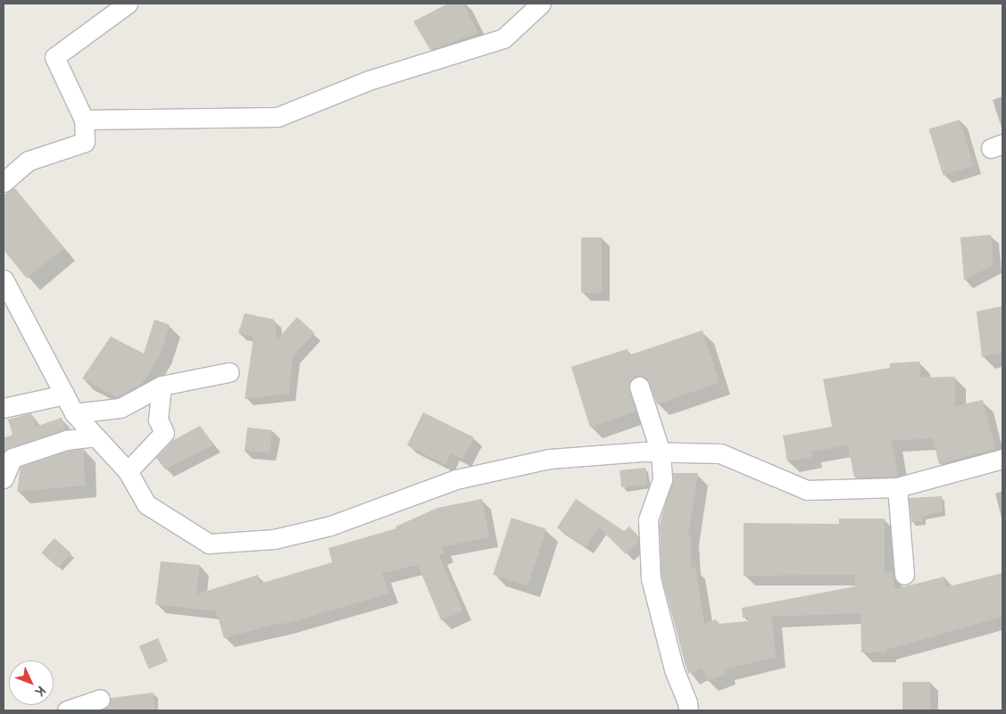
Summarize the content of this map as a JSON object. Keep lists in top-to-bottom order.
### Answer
{
  "north": "bottom right"
}
